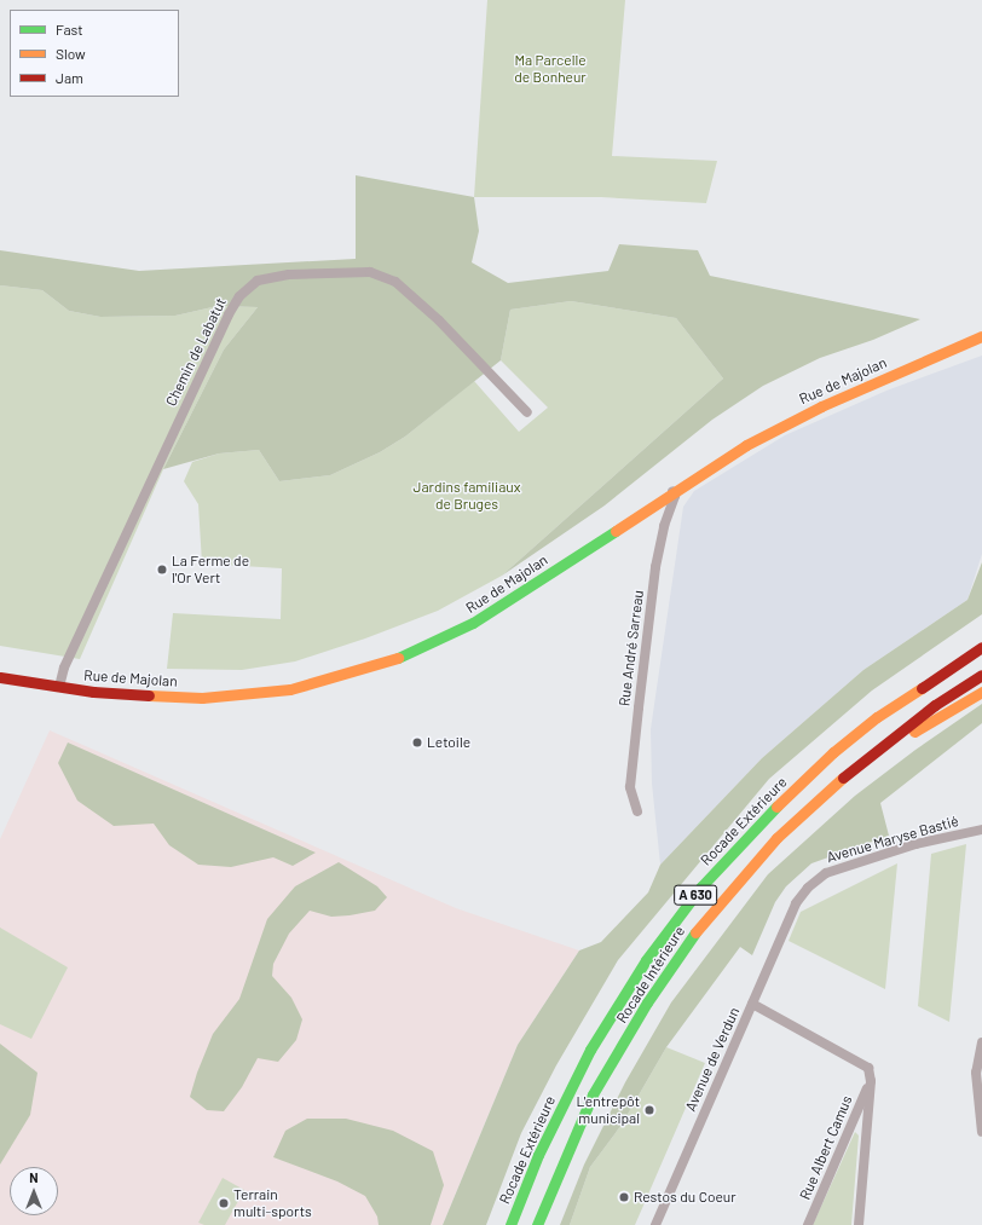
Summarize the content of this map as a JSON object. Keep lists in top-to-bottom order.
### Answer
{
  "streets": {
    "main road": [
      "Rue de Majolan",
      "Rocade Extérieure",
      "A 630",
      "Rocade Intérieure"
    ],
    "street": [
      "Chemin de Labatut",
      "Rue André Sarreau",
      "Avenue Maryse Bastié",
      "Avenue de Verdun",
      "Rue Albert Camus"
    ]
  },
  "crossings": [
    ["Chemin de Labatut", "Rue de Majolan"],
    ["Rue de Majolan", "Rue André Sarreau"],
    ["Avenue Maryse Bastié", "Avenue de Verdun"]
  ],
  "parks": ["Ma Parcelle de Bonheur", "Jardins familiaux de Bruges"],
  "places": [
    "La Ferme de l'Or Vert",
    "Letoile",
    "L'entrepôt municipal",
    "Restos du Coeur",
    "Terrain multi-sports"
  ],
  "legend": ["Fast", "Slow", "Jam"],
  "north": "top"
}
